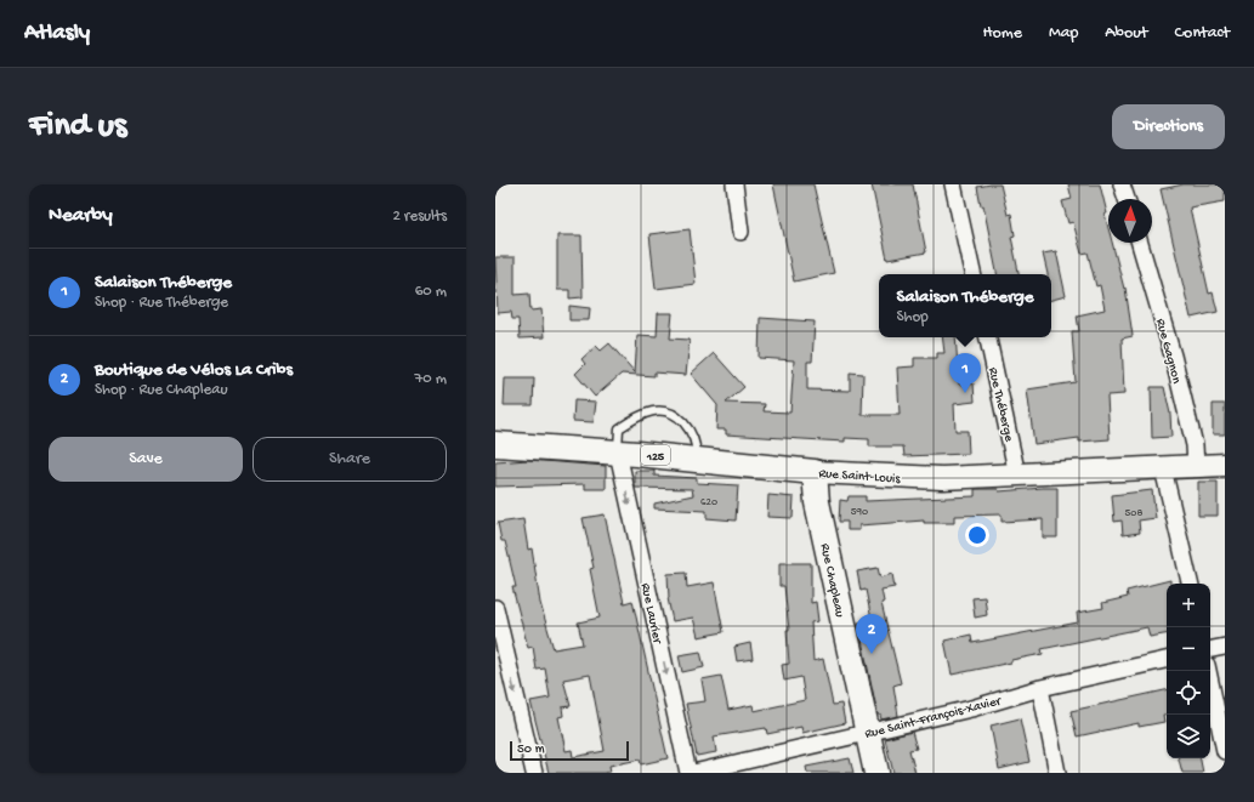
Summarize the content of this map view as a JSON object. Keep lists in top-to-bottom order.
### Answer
{
  "streets": {
    "main road": ["125", "Rue Saint-Louis", "Rue Chapleau"],
    "street": [
      "Rue Gagnon",
      "Rue Théberge",
      "Rue Laurier",
      "Rue Saint-François-Xavier"
    ]
  },
  "crossings": [
    ["Rue Gagnon", "Rue Saint-Louis"],
    ["Rue Théberge", "Rue Saint-Louis"],
    ["Rue Saint-Louis", "Rue Chapleau"],
    ["Rue Saint-Louis", "Rue Laurier"],
    ["Rue Chapleau", "Rue Saint-François-Xavier"]
  ],
  "one_way": ["Rue Laurier"],
  "house_numbers": ["620", "590", "508"],
  "scale_bar": "50 m",
  "north": "top",
  "page": {
    "header": "Atlasly",
    "nav": [
      "Home",
      "Map",
      "About",
      "Contact"
    ],
    "buttons": [
      "Directions",
      ["Save", "Share"]
    ],
    "title": "Find us",
    "heading": ["Nearby", "2 results"],
    "list": [
      {
        "mark": "1",
        "name": "Salaison Théberge",
        "note": "Shop · Rue Théberge",
        "value": "60 m"
      },
      {
        "mark": "2",
        "name": "Boutique de Vélos La Cribs",
        "note": "Shop · Rue Chapleau",
        "value": "70 m"
      }
    ],
    "popup": ["Salaison Théberge", "Shop"],
    "pins": ["1", "2"],
    "map_buttons": ["+", "−"],
    "scale": "50 m"
  }
}
